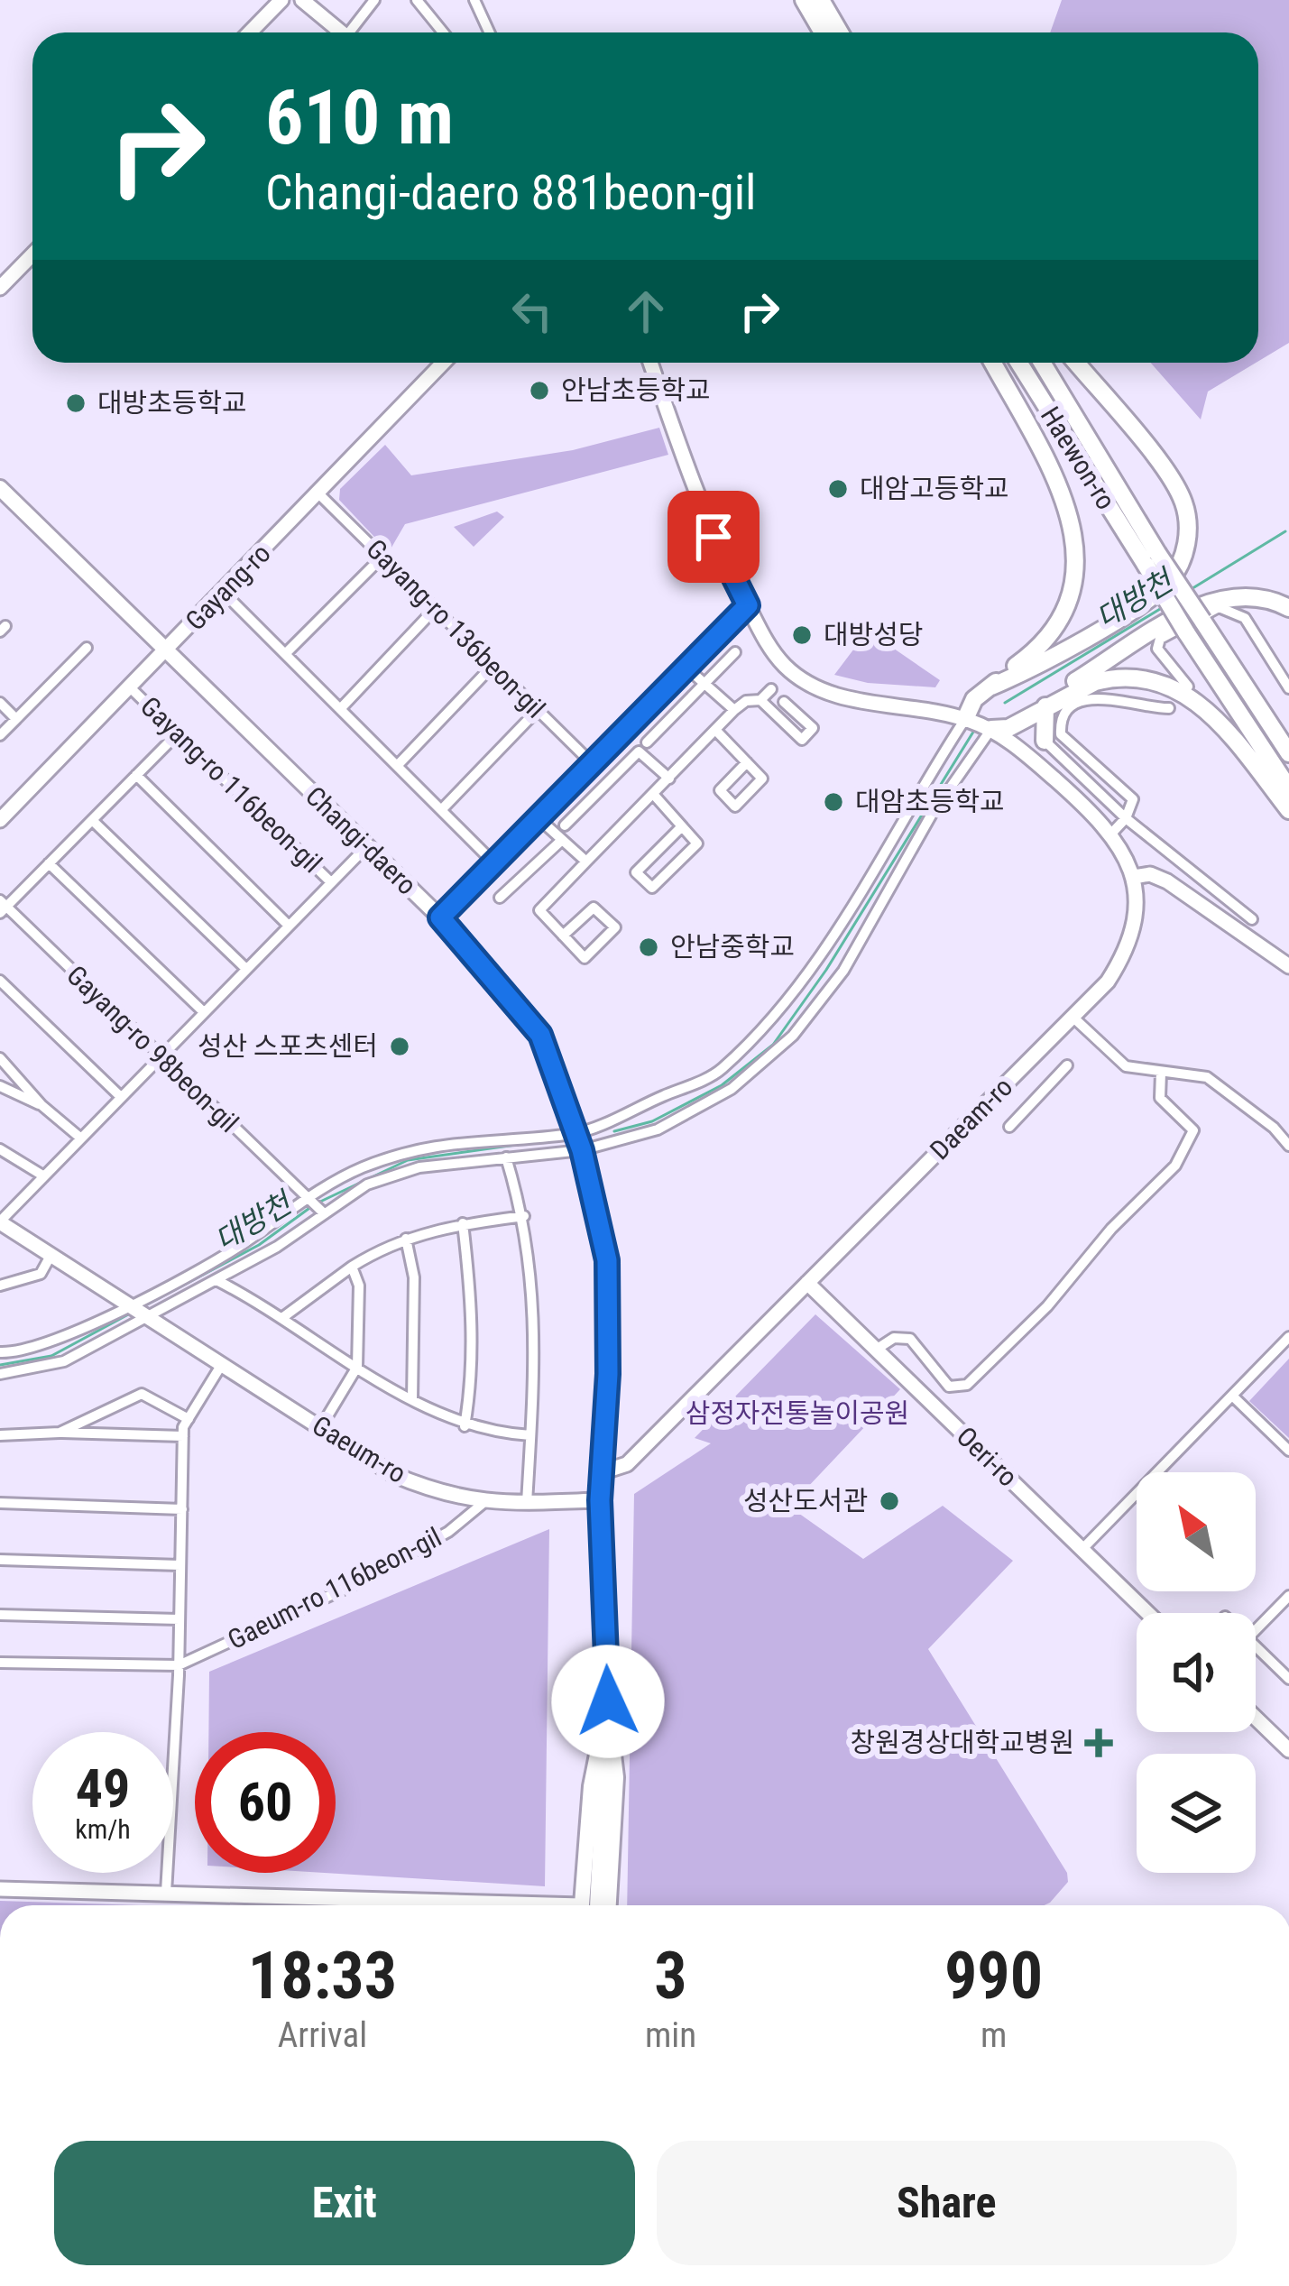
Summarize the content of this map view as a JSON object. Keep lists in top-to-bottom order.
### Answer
{
  "streets": {
    "highway": ["Haewon-ro"],
    "main road": ["Changi-daero"],
    "street": [
      "Gayang-ro",
      "Gayang-ro 136beon-gil",
      "Gayang-ro 116beon-gil",
      "Gayang-ro 98beon-gil",
      "Daeam-ro",
      "Gaeum-ro",
      "Oeri-ro",
      "Gaeum-ro 116beon-gil"
    ]
  },
  "crossings": [
    ["Gayang-ro", "Gayang-ro 136beon-gil"],
    ["Gayang-ro", "Gayang-ro 116beon-gil"],
    ["Gayang-ro", "Changi-daero"],
    ["Changi-daero", "Daeam-ro"],
    ["Changi-daero", "Gaeum-ro"],
    ["Daeam-ro", "Oeri-ro"],
    ["Gaeum-ro", "Gaeum-ro 116beon-gil"]
  ],
  "water": ["대방천"],
  "parks": ["삼정자전통놀이공원"],
  "places": {
    "other": [
      "안남초등학교",
      "대방초등학교",
      "대암고등학교",
      "대방성당",
      "대암초등학교",
      "안남중학교",
      "성산 스포츠센터",
      "성산도서관"
    ],
    "health": ["창원경상대학교병원"]
  },
  "north": "top left",
  "page": {
    "turn": ["610 m", "Changi-daero 881beon-gil"],
    "speed": "49 km/h",
    "limit": "60",
    "eta": [
      "18:33",
      "Arrival",
      "3",
      "min",
      "990",
      "m"
    ],
    "buttons": ["Exit", "Share"]
  }
}
